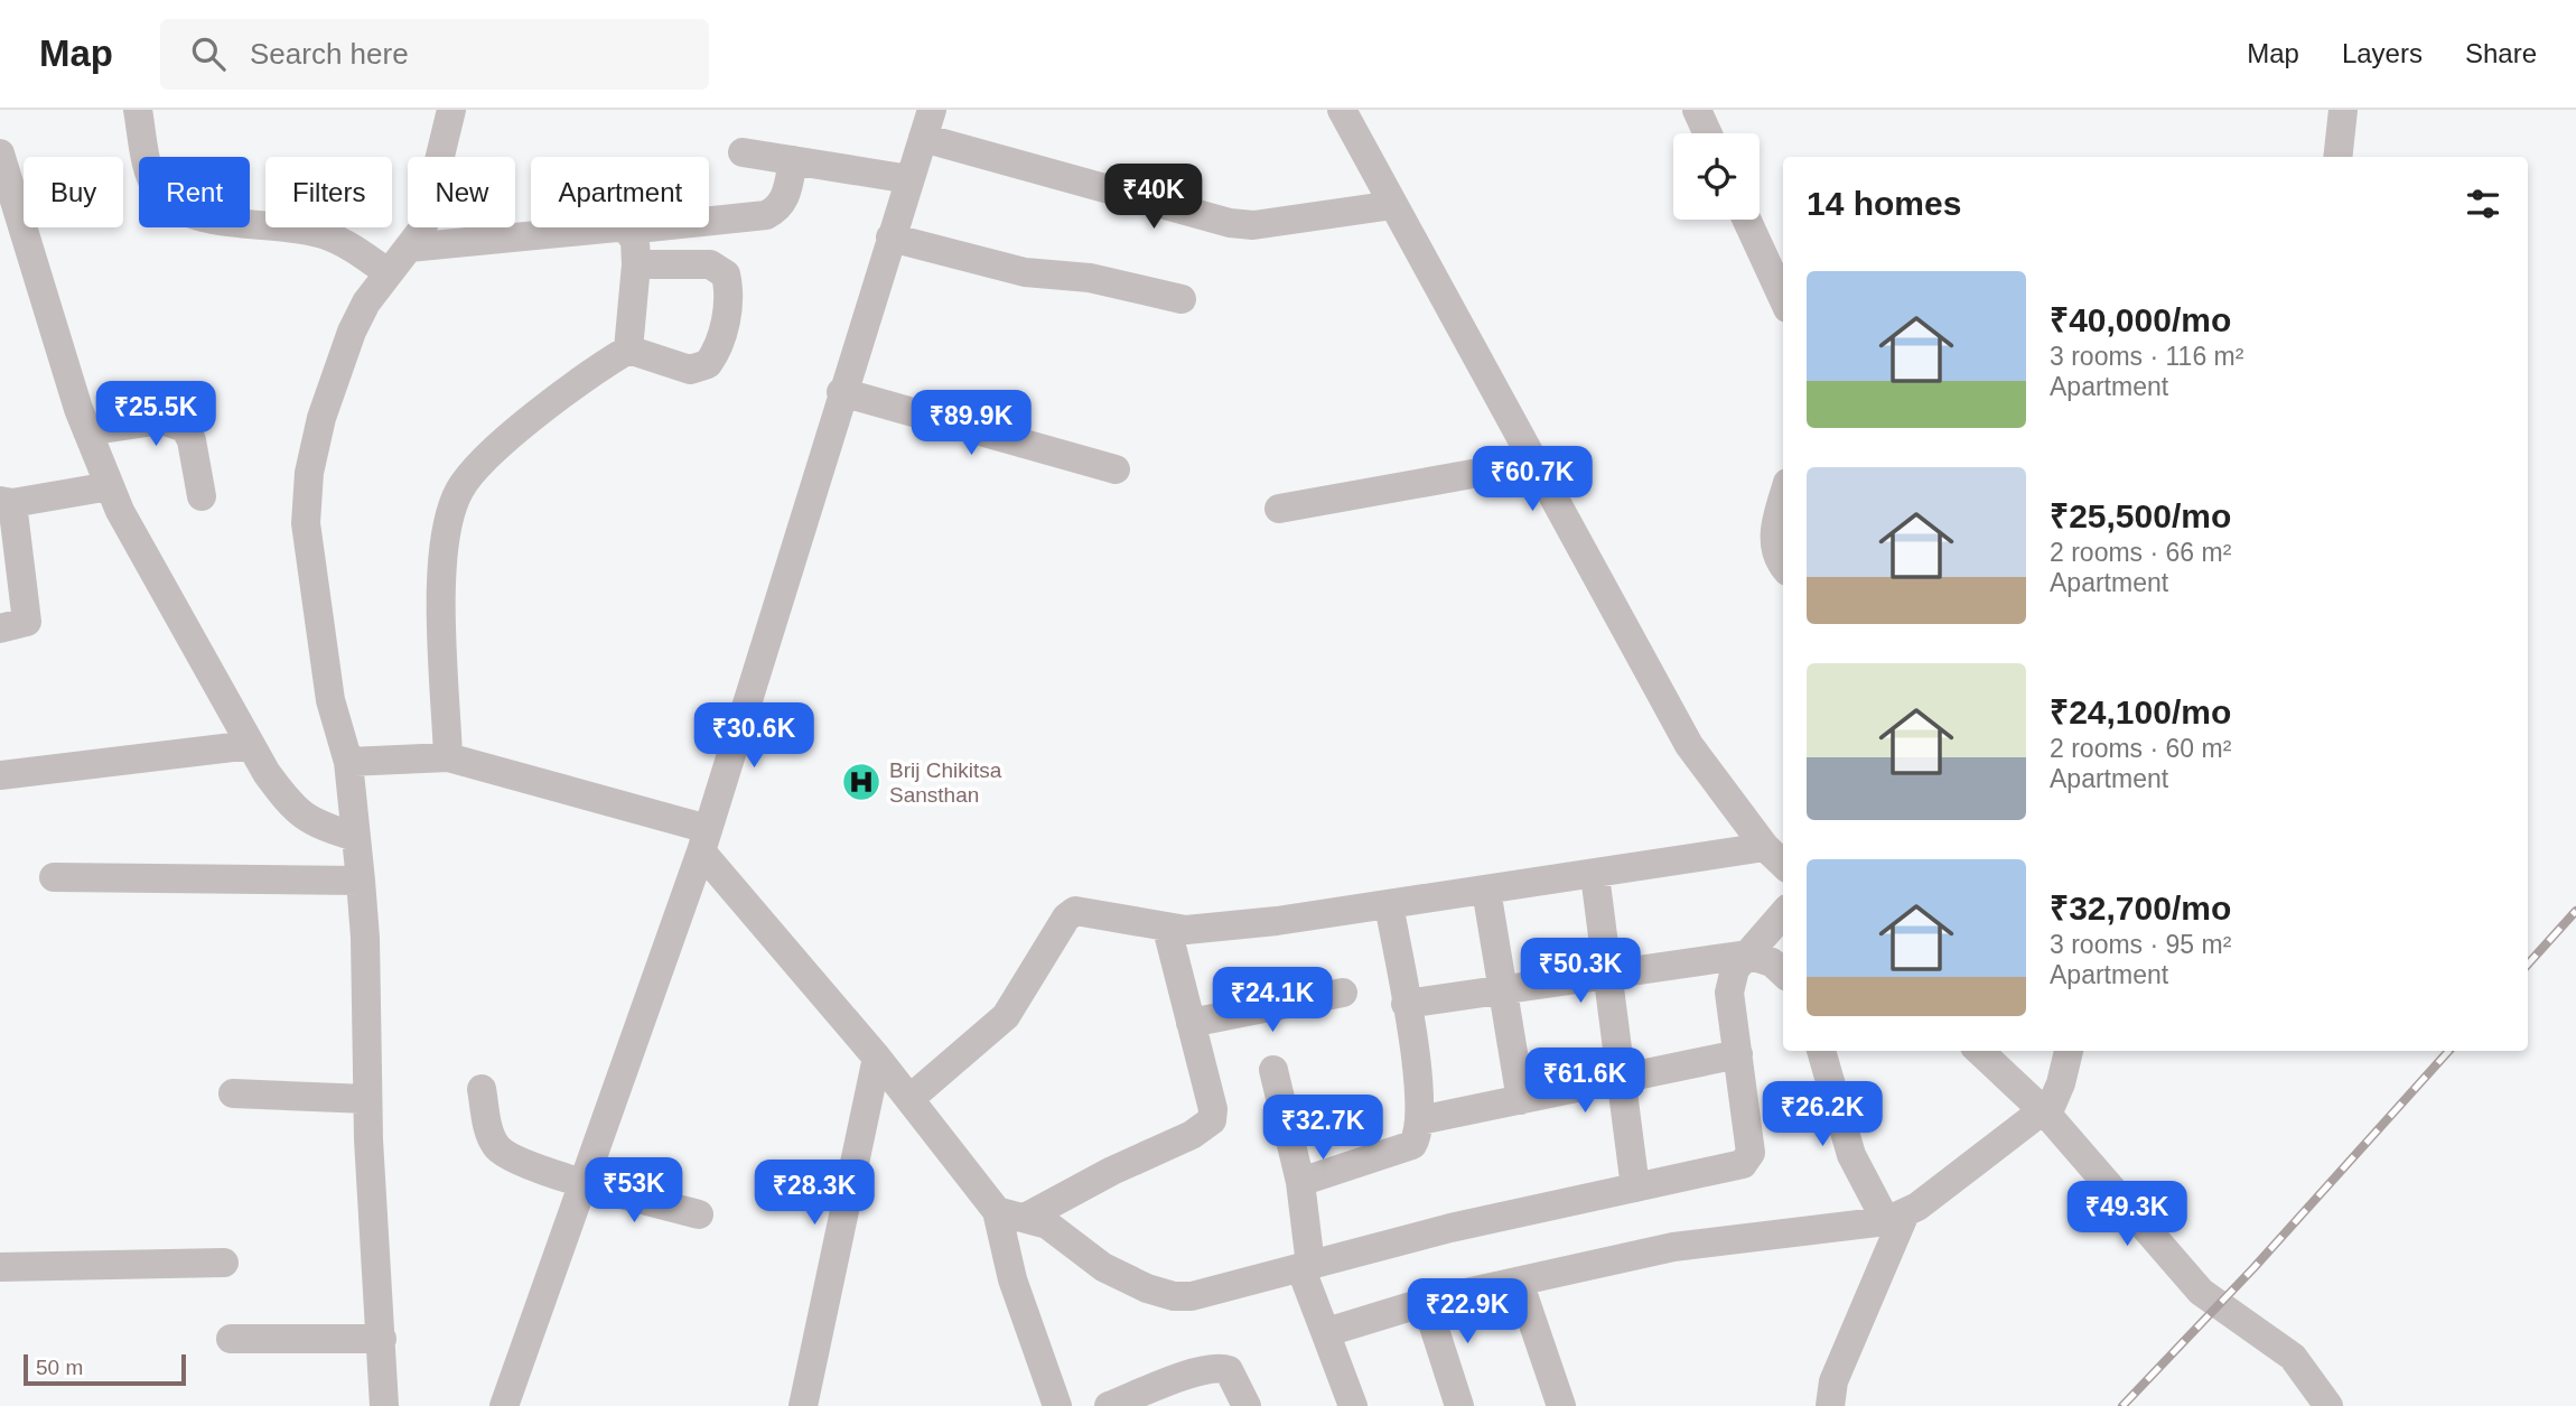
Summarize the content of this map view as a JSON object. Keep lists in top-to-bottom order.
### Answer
{
  "places": {
    "hospital": ["Brij Chikitsa Sansthan"]
  },
  "scale_bar": "50 m",
  "page": {
    "header": "Map",
    "search": "Search here",
    "nav": ["Map", "Layers", "Share"],
    "chip": [
      "Buy",
      "Rent",
      "Filters",
      "New",
      "Apartment"
    ],
    "heading": "14 homes",
    "price": [
      "₹40K",
      "₹25.5K",
      "₹89.9K",
      "₹60.7K",
      "₹30.6K",
      "₹50.3K",
      "₹24.1K",
      "₹61.6K",
      "₹26.2K",
      "₹32.7K",
      "₹53K",
      "₹28.3K",
      "₹49.3K",
      "₹22.9K"
    ],
    "list": [
      {
        "name": "₹40,000/mo",
        "note": "3 rooms · 116 m² · Apartment"
      },
      {
        "name": "₹25,500/mo",
        "note": "2 rooms · 66 m² · Apartment"
      },
      {
        "name": "₹24,100/mo",
        "note": "2 rooms · 60 m² · Apartment"
      },
      {
        "name": "₹32,700/mo",
        "note": "3 rooms · 95 m² · Apartment"
      }
    ],
    "scale": "50 m"
  }
}
